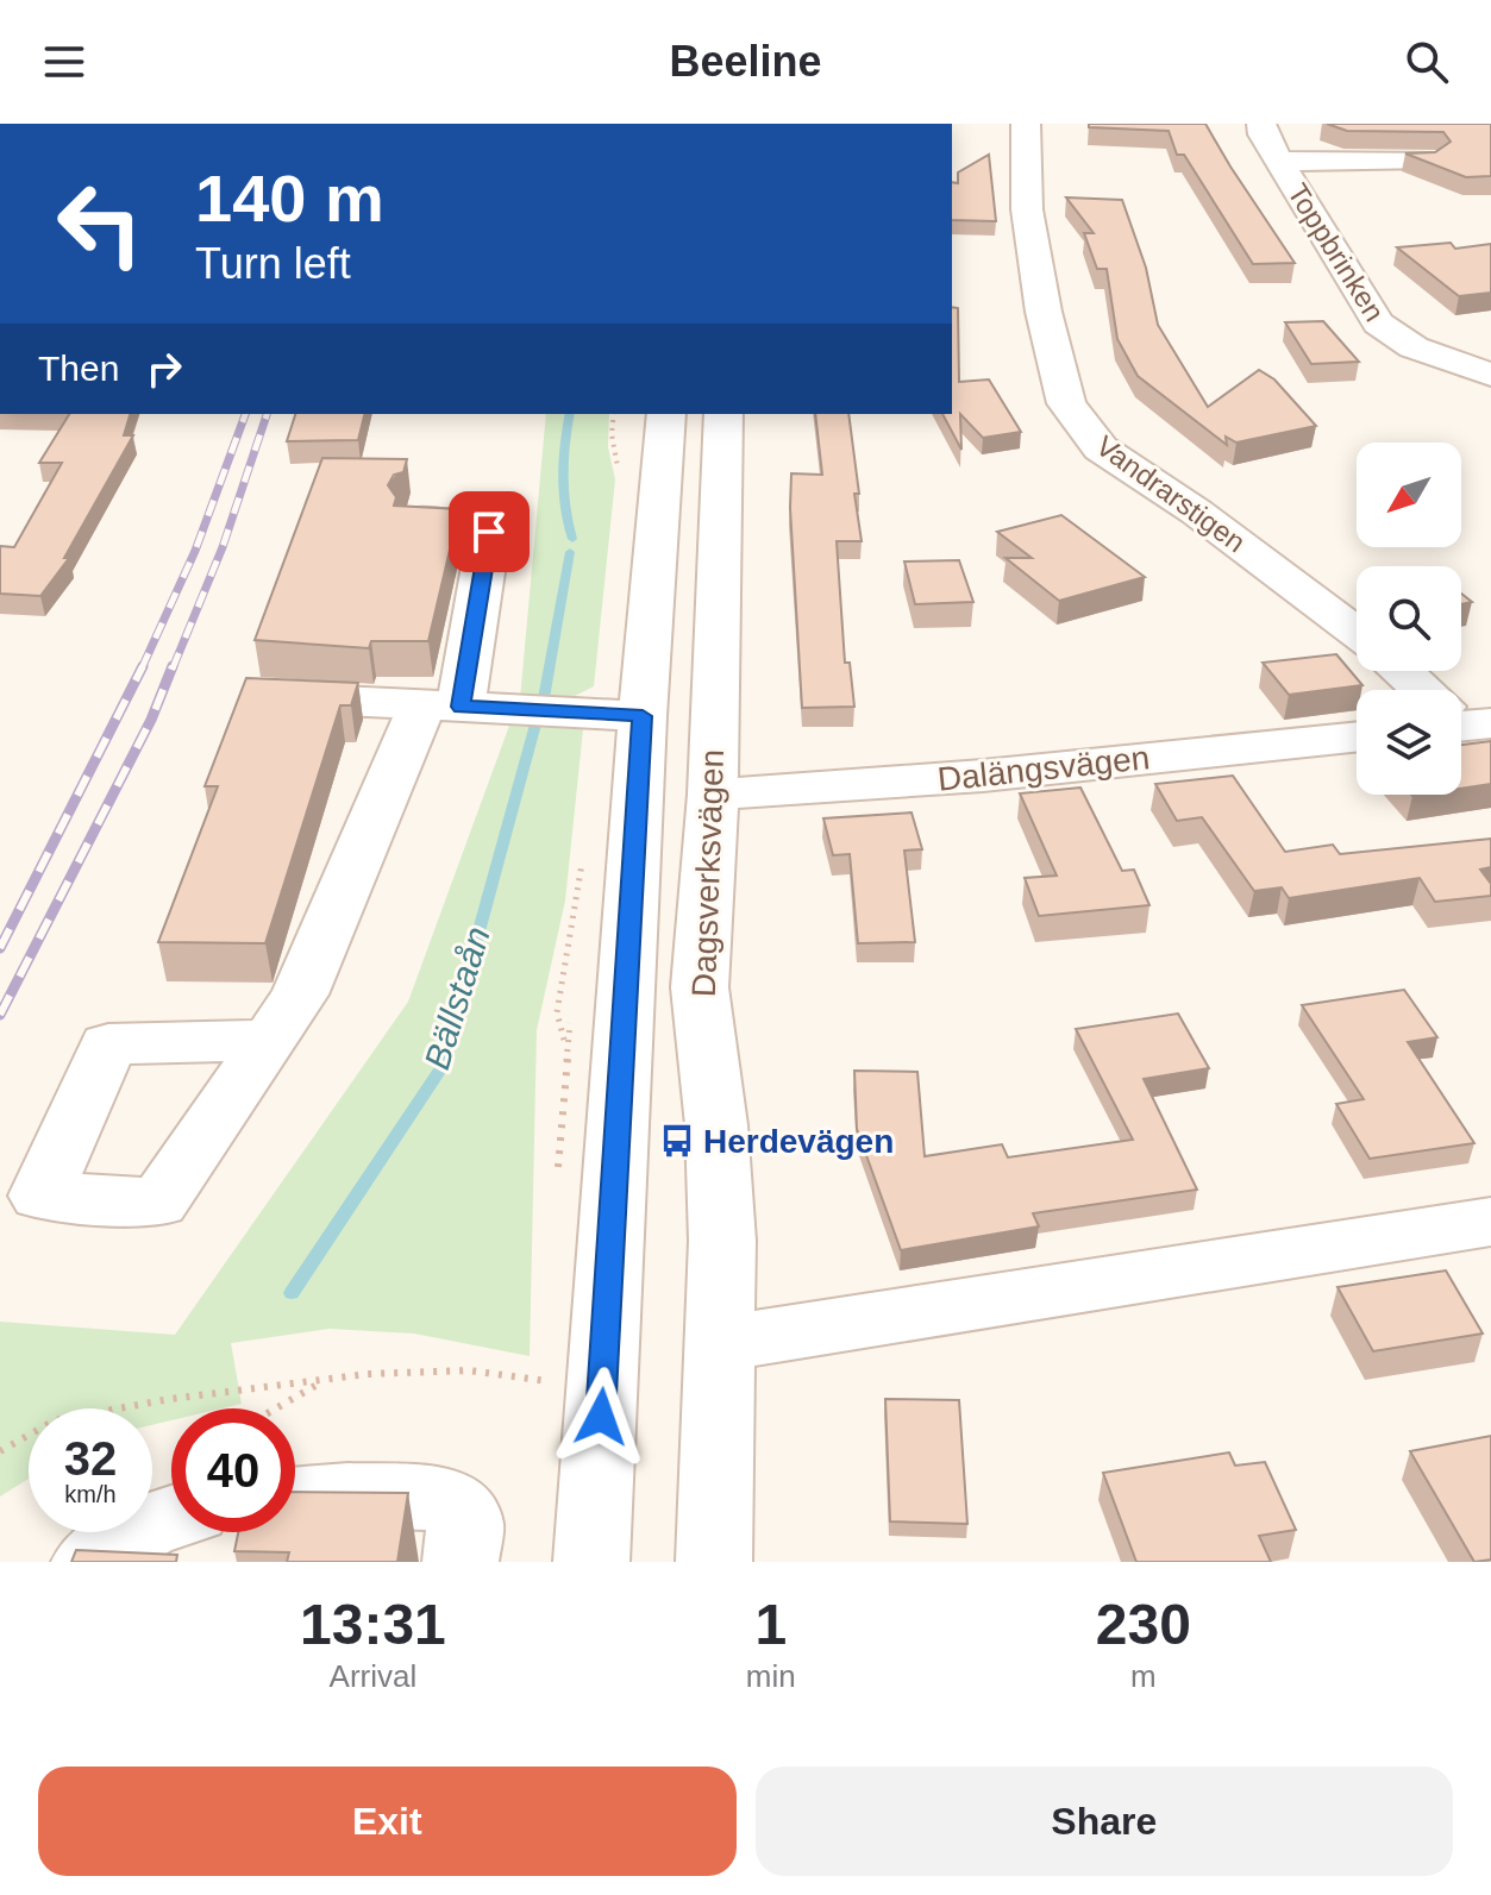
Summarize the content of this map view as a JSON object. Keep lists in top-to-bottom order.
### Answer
{
  "streets": {
    "street": [
      "Toppbrinken",
      "Vandrarstigen",
      "Dalängsvägen",
      "Dagsverksvägen"
    ]
  },
  "crossings": [
    ["Dalängsvägen", "Dagsverksvägen"]
  ],
  "water": ["Bällstaån"],
  "places": {
    "bus stop": ["Herdevägen"]
  },
  "north": "bottom left",
  "page": {
    "header": "Beeline",
    "turn": ["140 m", "Turn left"],
    "then": "Then",
    "speed": "32 km/h",
    "limit": "40",
    "eta": [
      "13:31",
      "Arrival",
      "1",
      "min",
      "230",
      "m"
    ],
    "buttons": ["Exit", "Share"]
  }
}
